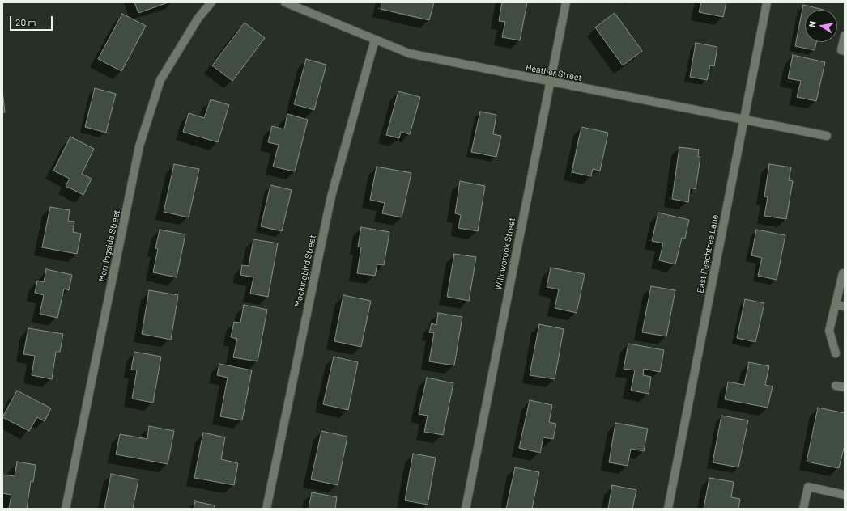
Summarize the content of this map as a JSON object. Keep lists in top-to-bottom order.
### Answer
{
  "streets": {
    "street": [
      "Heather Street",
      "Morningside Street",
      "Willowbrook Street",
      "East Peachtree Lane",
      "Mockingbird Street"
    ]
  },
  "crossings": [
    ["Heather Street", "Willowbrook Street"],
    ["Heather Street", "East Peachtree Lane"],
    ["Heather Street", "Mockingbird Street"]
  ],
  "scale_bar": "20 m",
  "north": "left"
}
